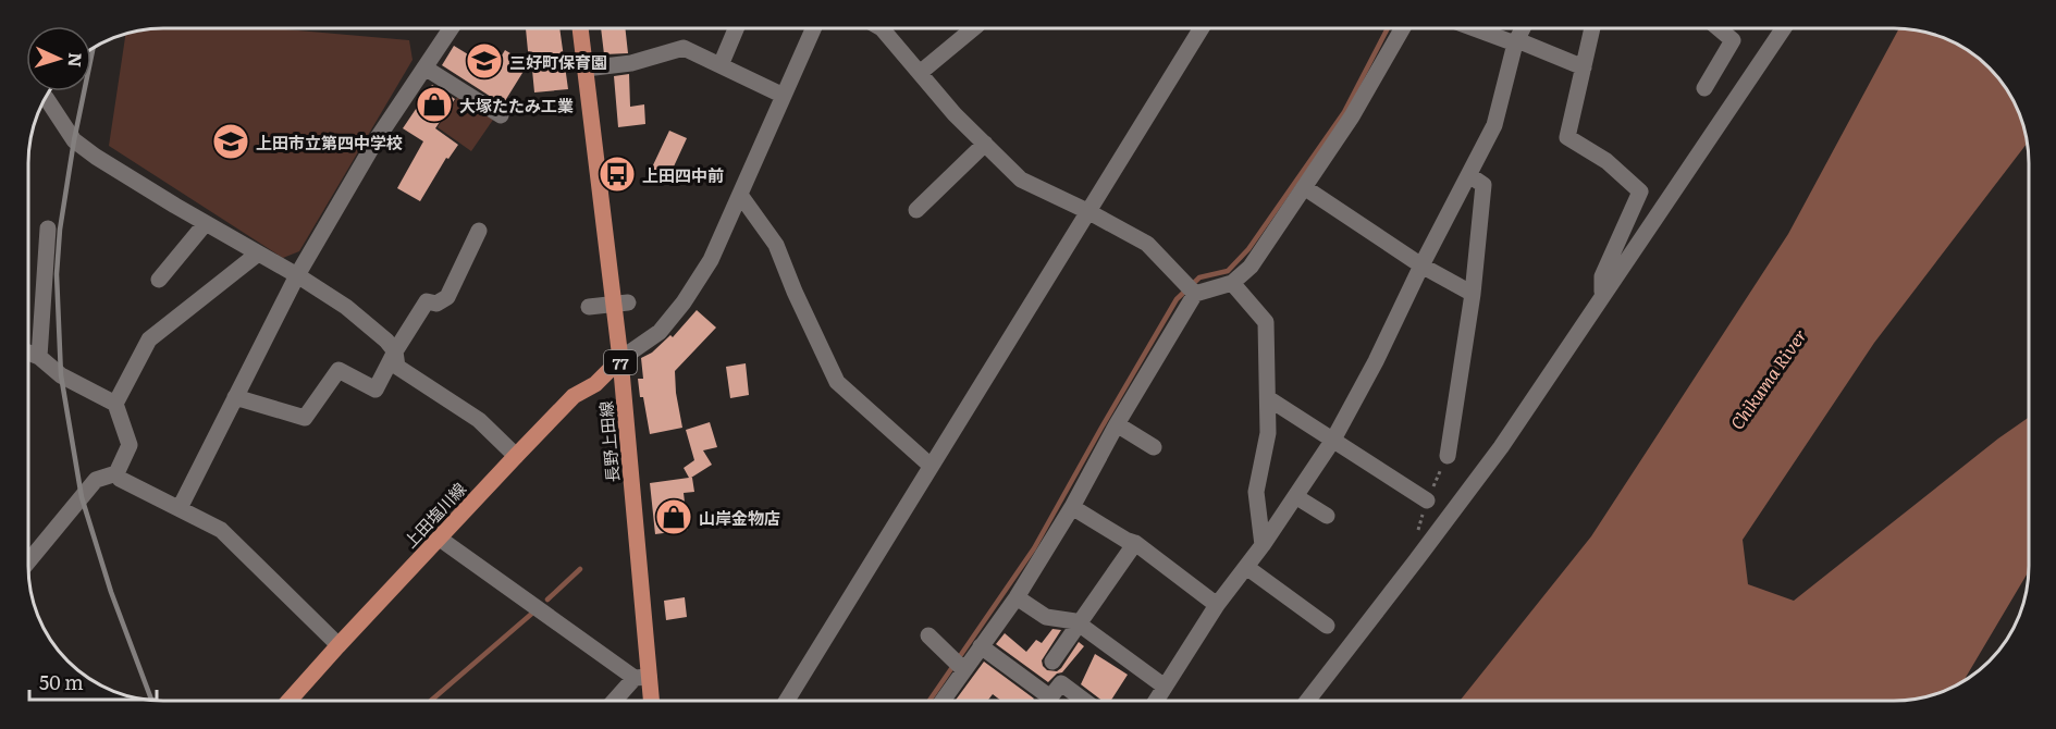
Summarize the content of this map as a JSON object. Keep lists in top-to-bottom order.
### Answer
{
  "streets": {
    "main road": ["77", "長野上田線", "上田塩川線"]
  },
  "crossings": [
    ["長野上田線", "上田塩川線"]
  ],
  "water": ["Chikuma River"],
  "places": {
    "school or university": ["三好町保育園", "上田市立第四中学校"],
    "shop": ["大塚たたみ工業", "山岸金物店"],
    "bus stop": ["上田四中前"]
  },
  "scale_bar": "50 m",
  "north": "right"
}
